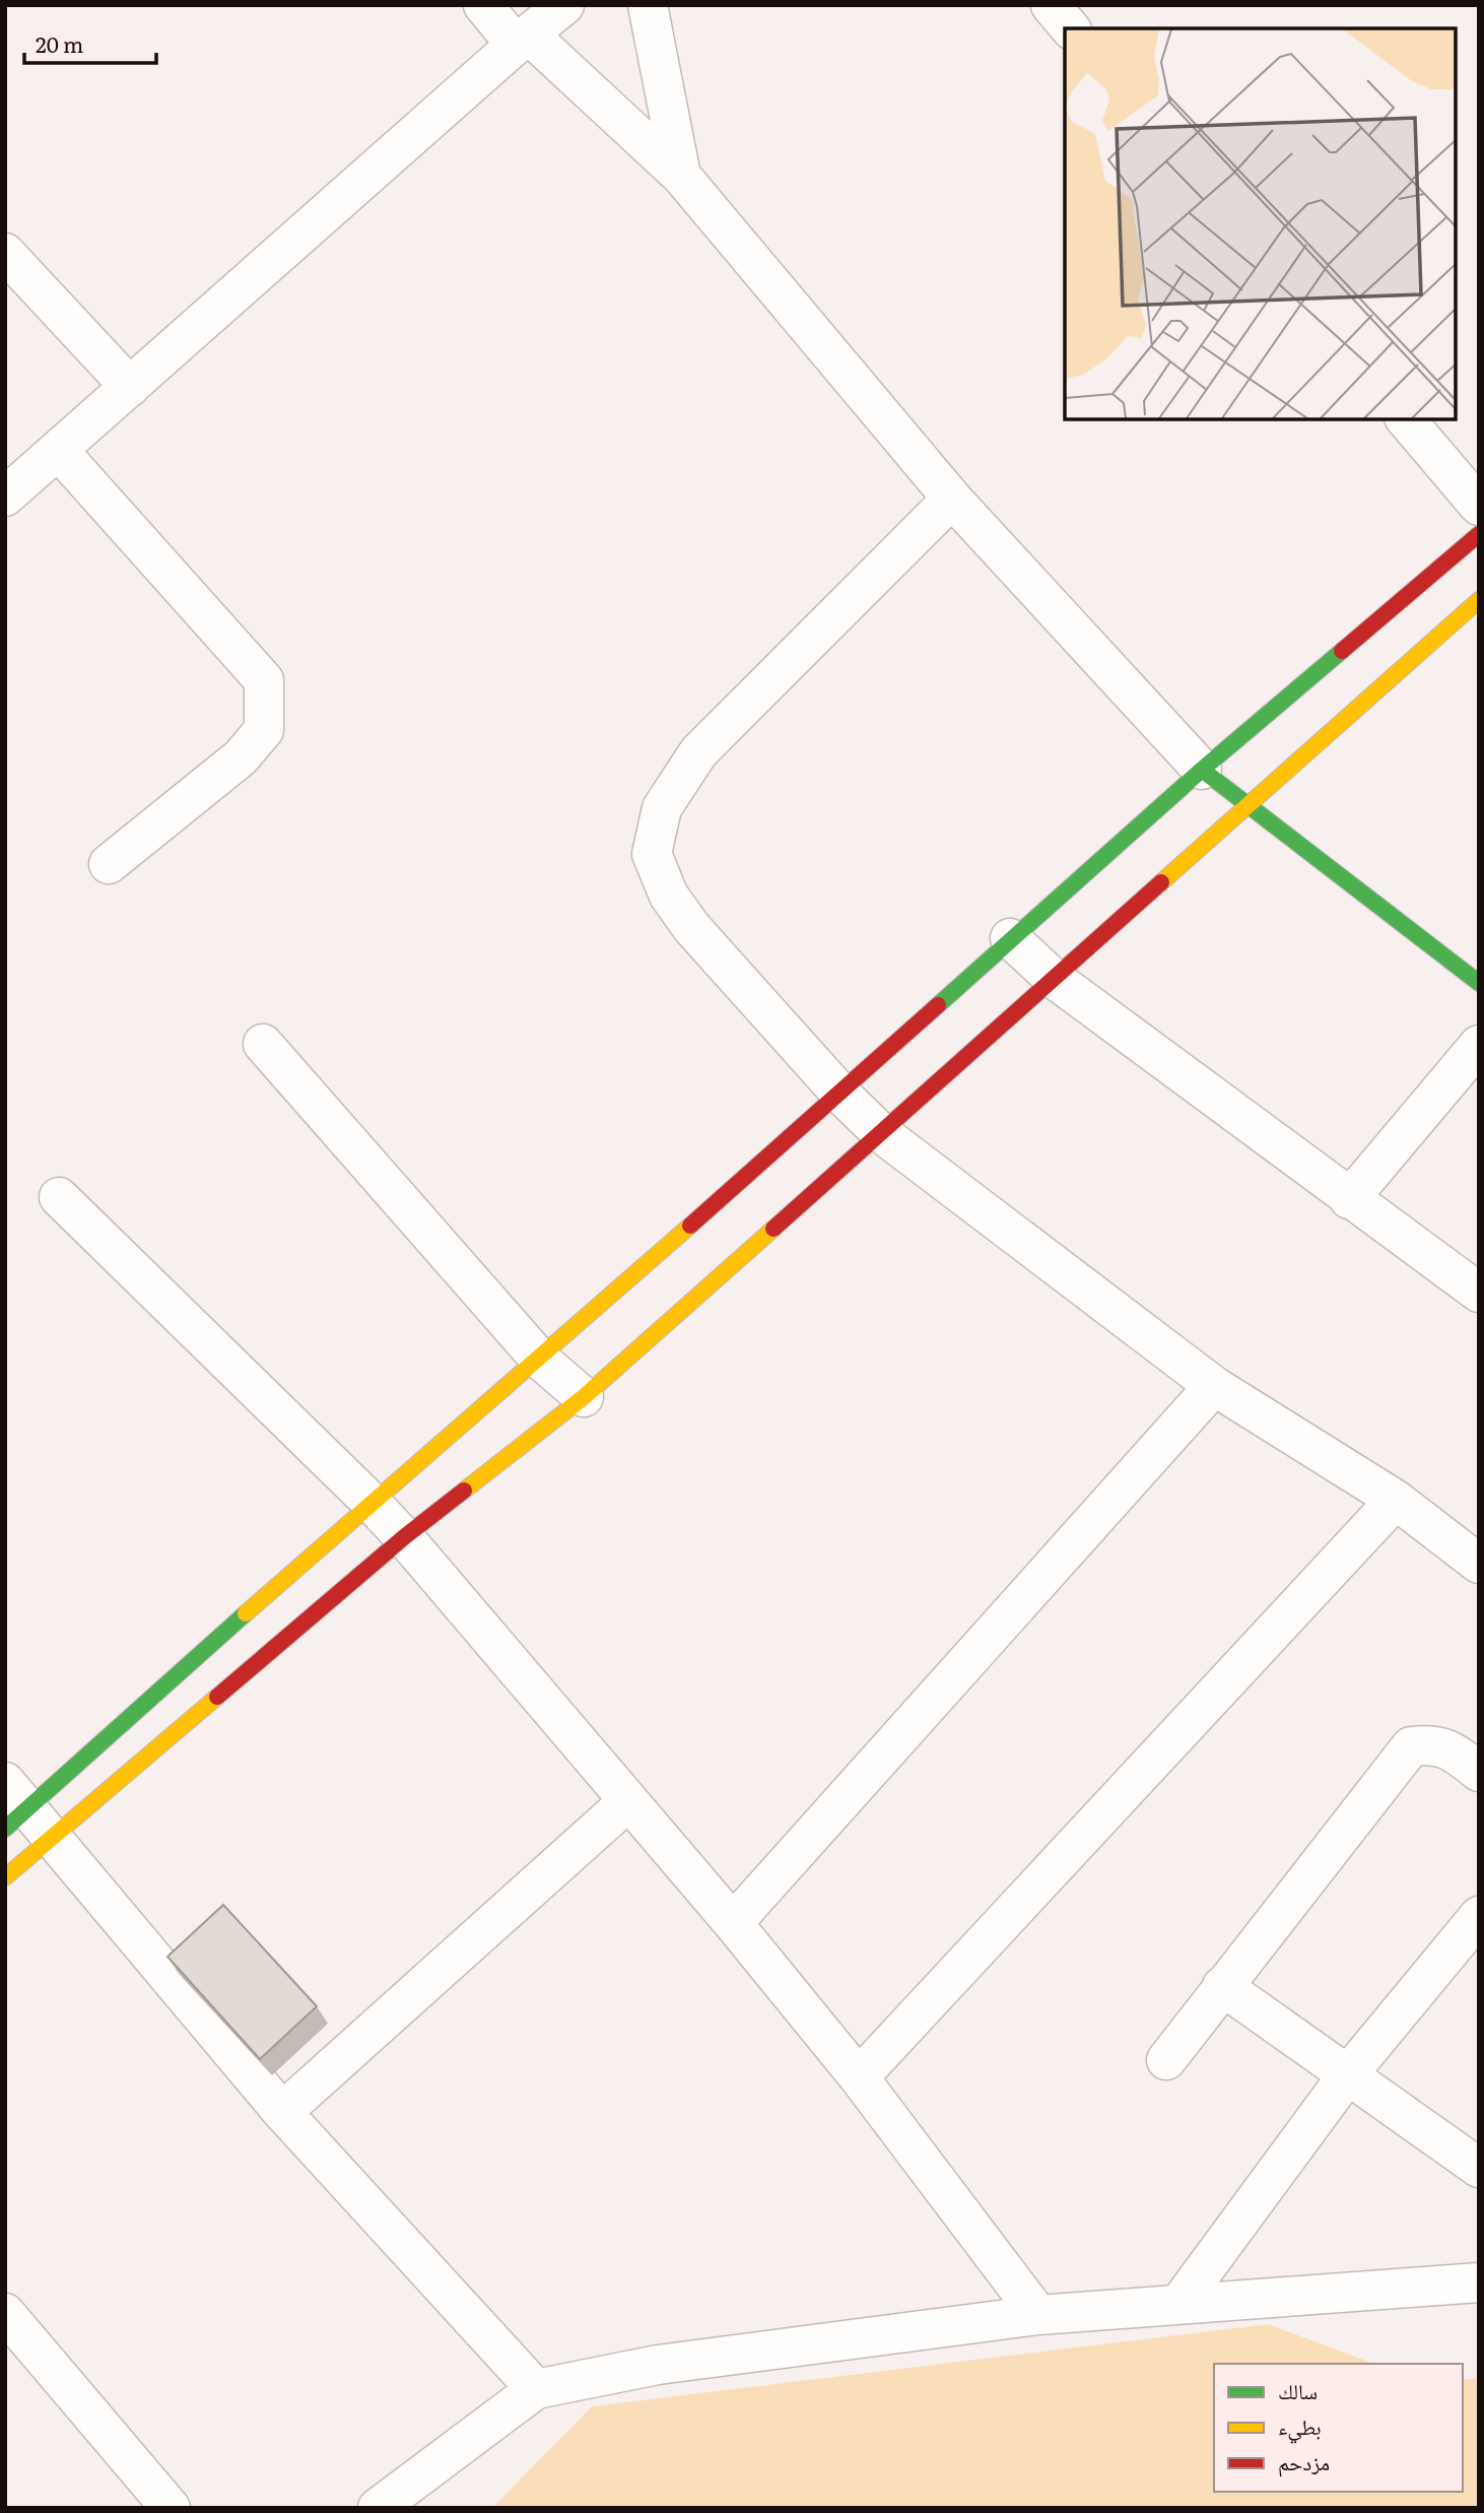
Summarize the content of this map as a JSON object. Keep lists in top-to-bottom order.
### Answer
{
  "legend": ["سالك", "بطيء", "مزدحم"],
  "scale_bar": "20 m"
}
